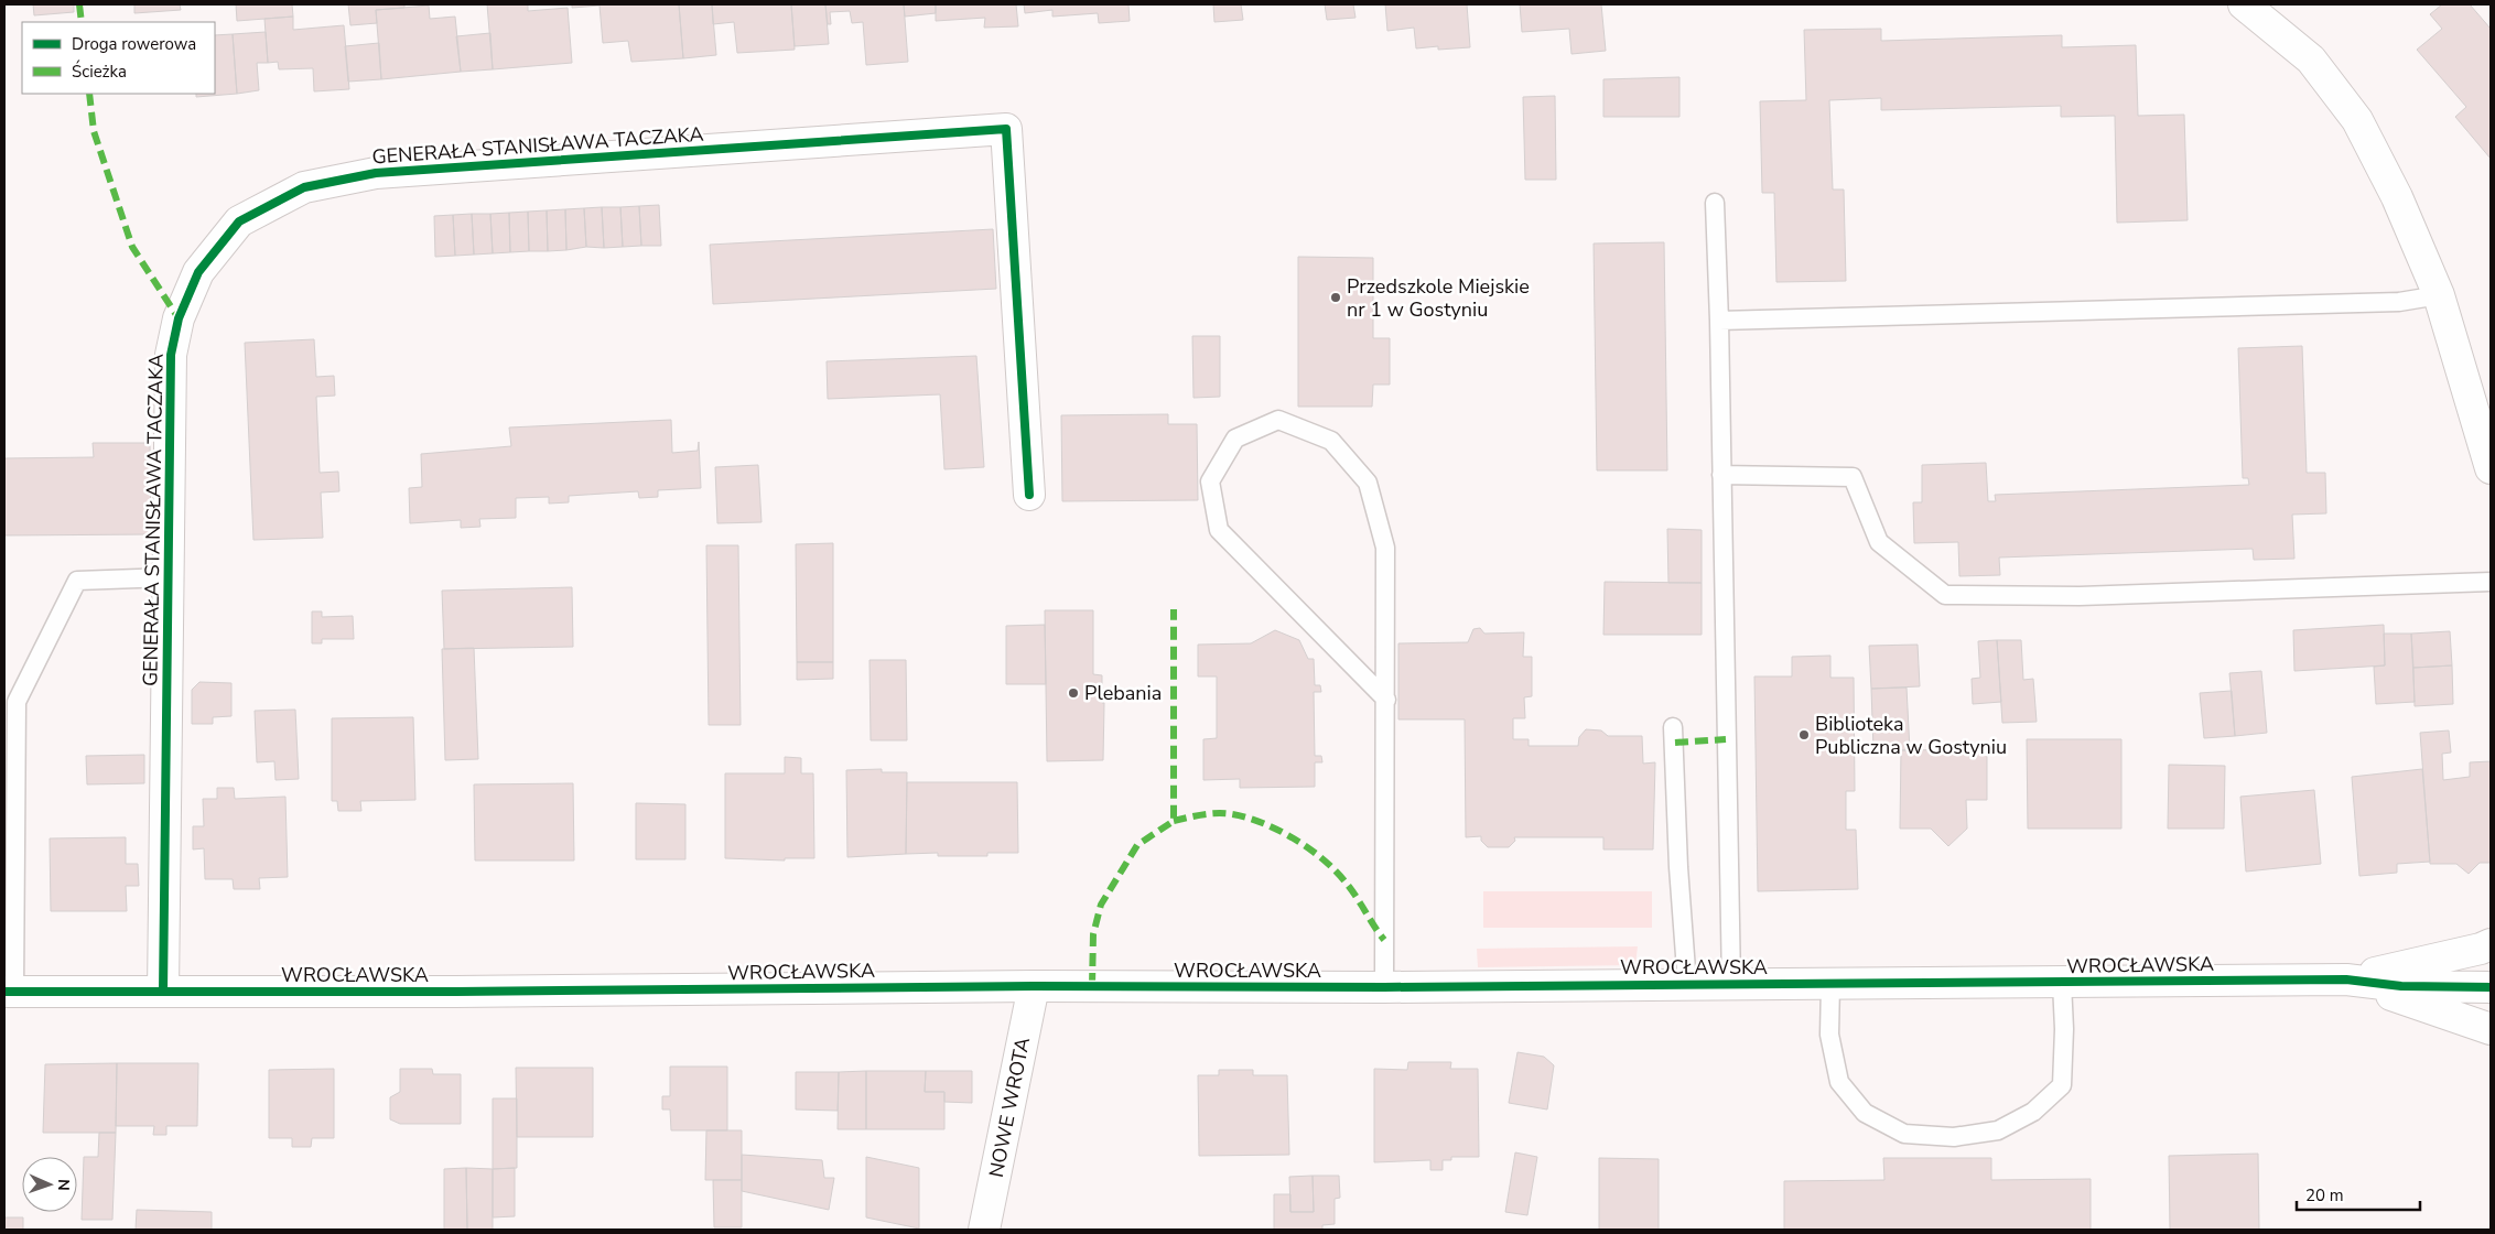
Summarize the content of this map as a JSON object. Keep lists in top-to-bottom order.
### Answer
{
  "streets": {
    "street": ["GENERAŁA STANISŁAWA TACZAKA", "WROCŁAWSKA", "NOWE WROTA"]
  },
  "crossings": [
    ["GENERAŁA STANISŁAWA TACZAKA", "WROCŁAWSKA"],
    ["WROCŁAWSKA", "NOWE WROTA"]
  ],
  "places": ["Przedszkole Miejskie nr 1 w Gostyniu", "Plebania", "Biblioteka Publiczna w Gostyniu"],
  "legend": ["Droga rowerowa", "Ścieżka"],
  "scale_bar": "20 m",
  "north": "right"
}
